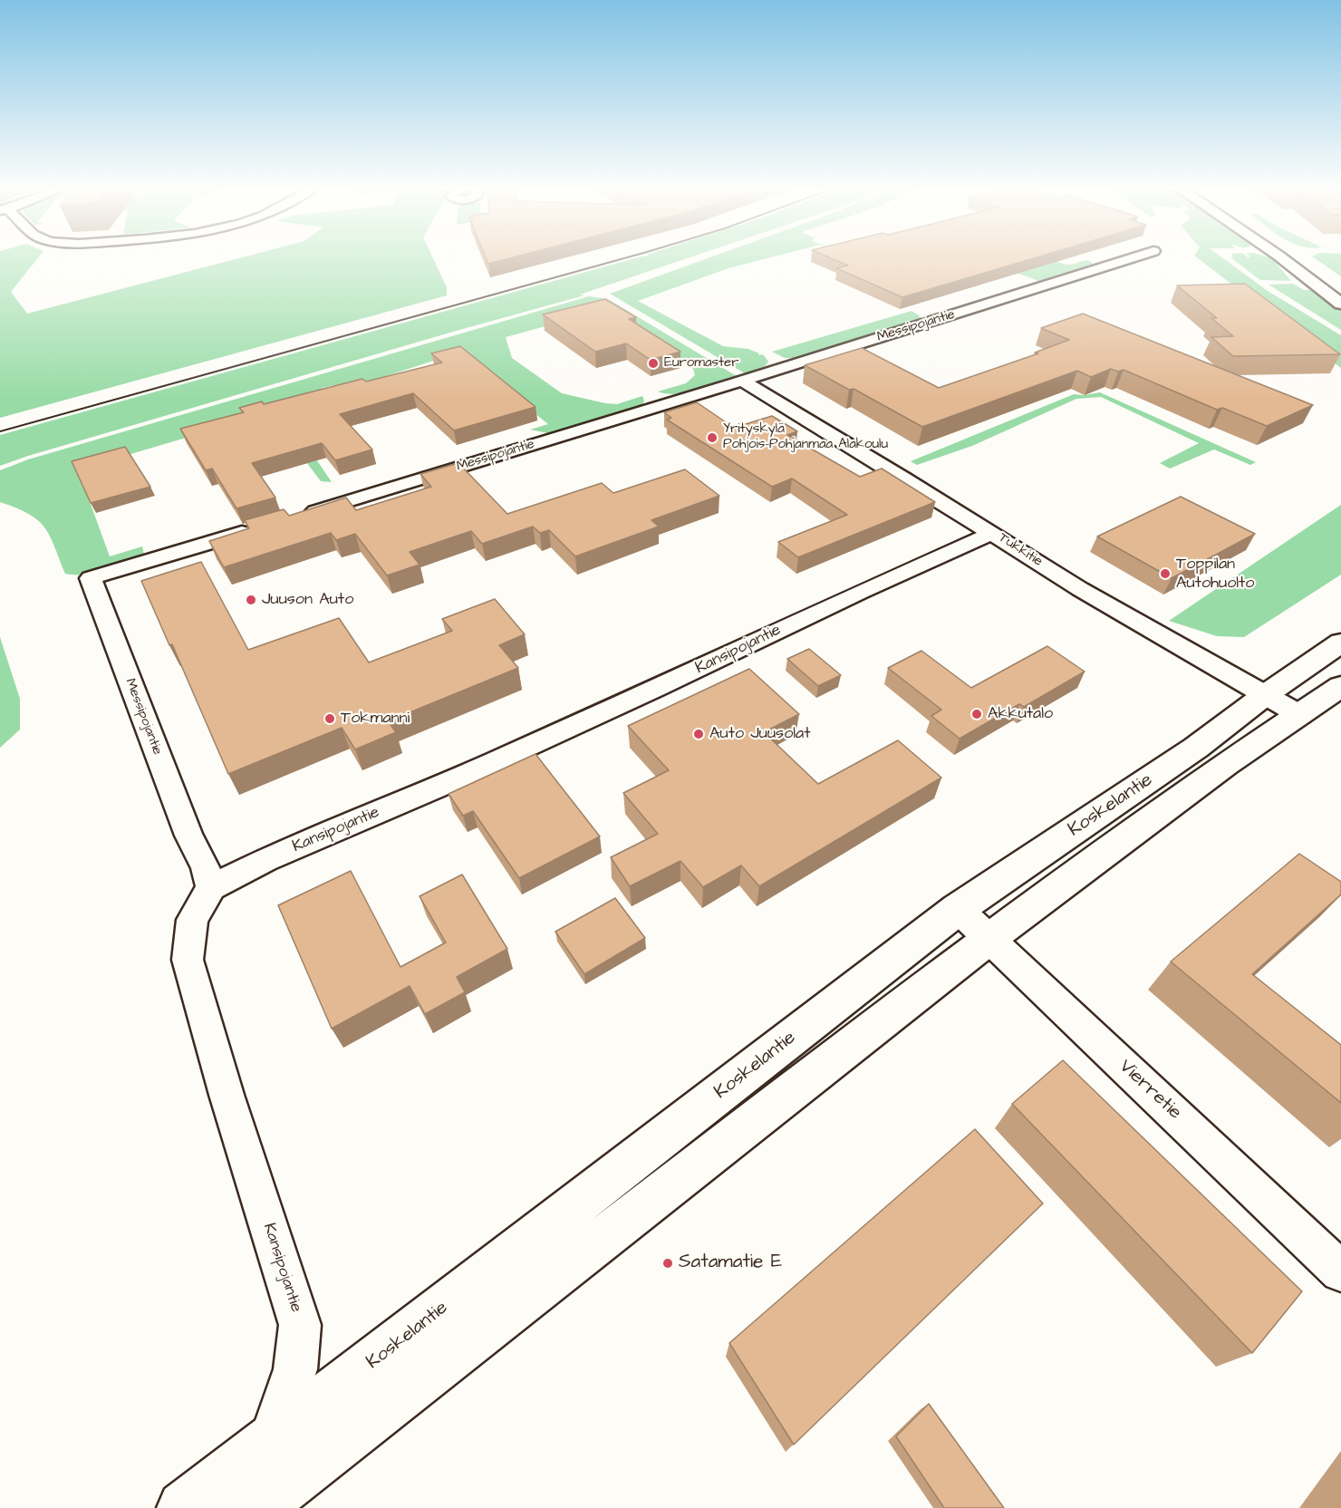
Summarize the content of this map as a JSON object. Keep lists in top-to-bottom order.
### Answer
{
  "streets": {
    "main road": ["Koskelantie"],
    "street": [
      "Messipojantie",
      "Tukkitie",
      "Kansipojantie",
      "Vierretie"
    ]
  },
  "crossings": [
    ["Messipojantie", "Tukkitie"],
    ["Messipojantie", "Kansipojantie"],
    ["Tukkitie", "Kansipojantie"],
    ["Tukkitie", "Koskelantie"],
    ["Kansipojantie", "Koskelantie"],
    ["Koskelantie", "Vierretie"]
  ],
  "places": [
    "Euromaster",
    "Yrityskylä Pohjois-Pohjanmaa Alakoulu",
    "Toppilan Autohuolto",
    "Juuson Auto",
    "Akkutalo",
    "Tokmanni",
    "Auto Juusolat",
    "Satamatie E"
  ]
}
